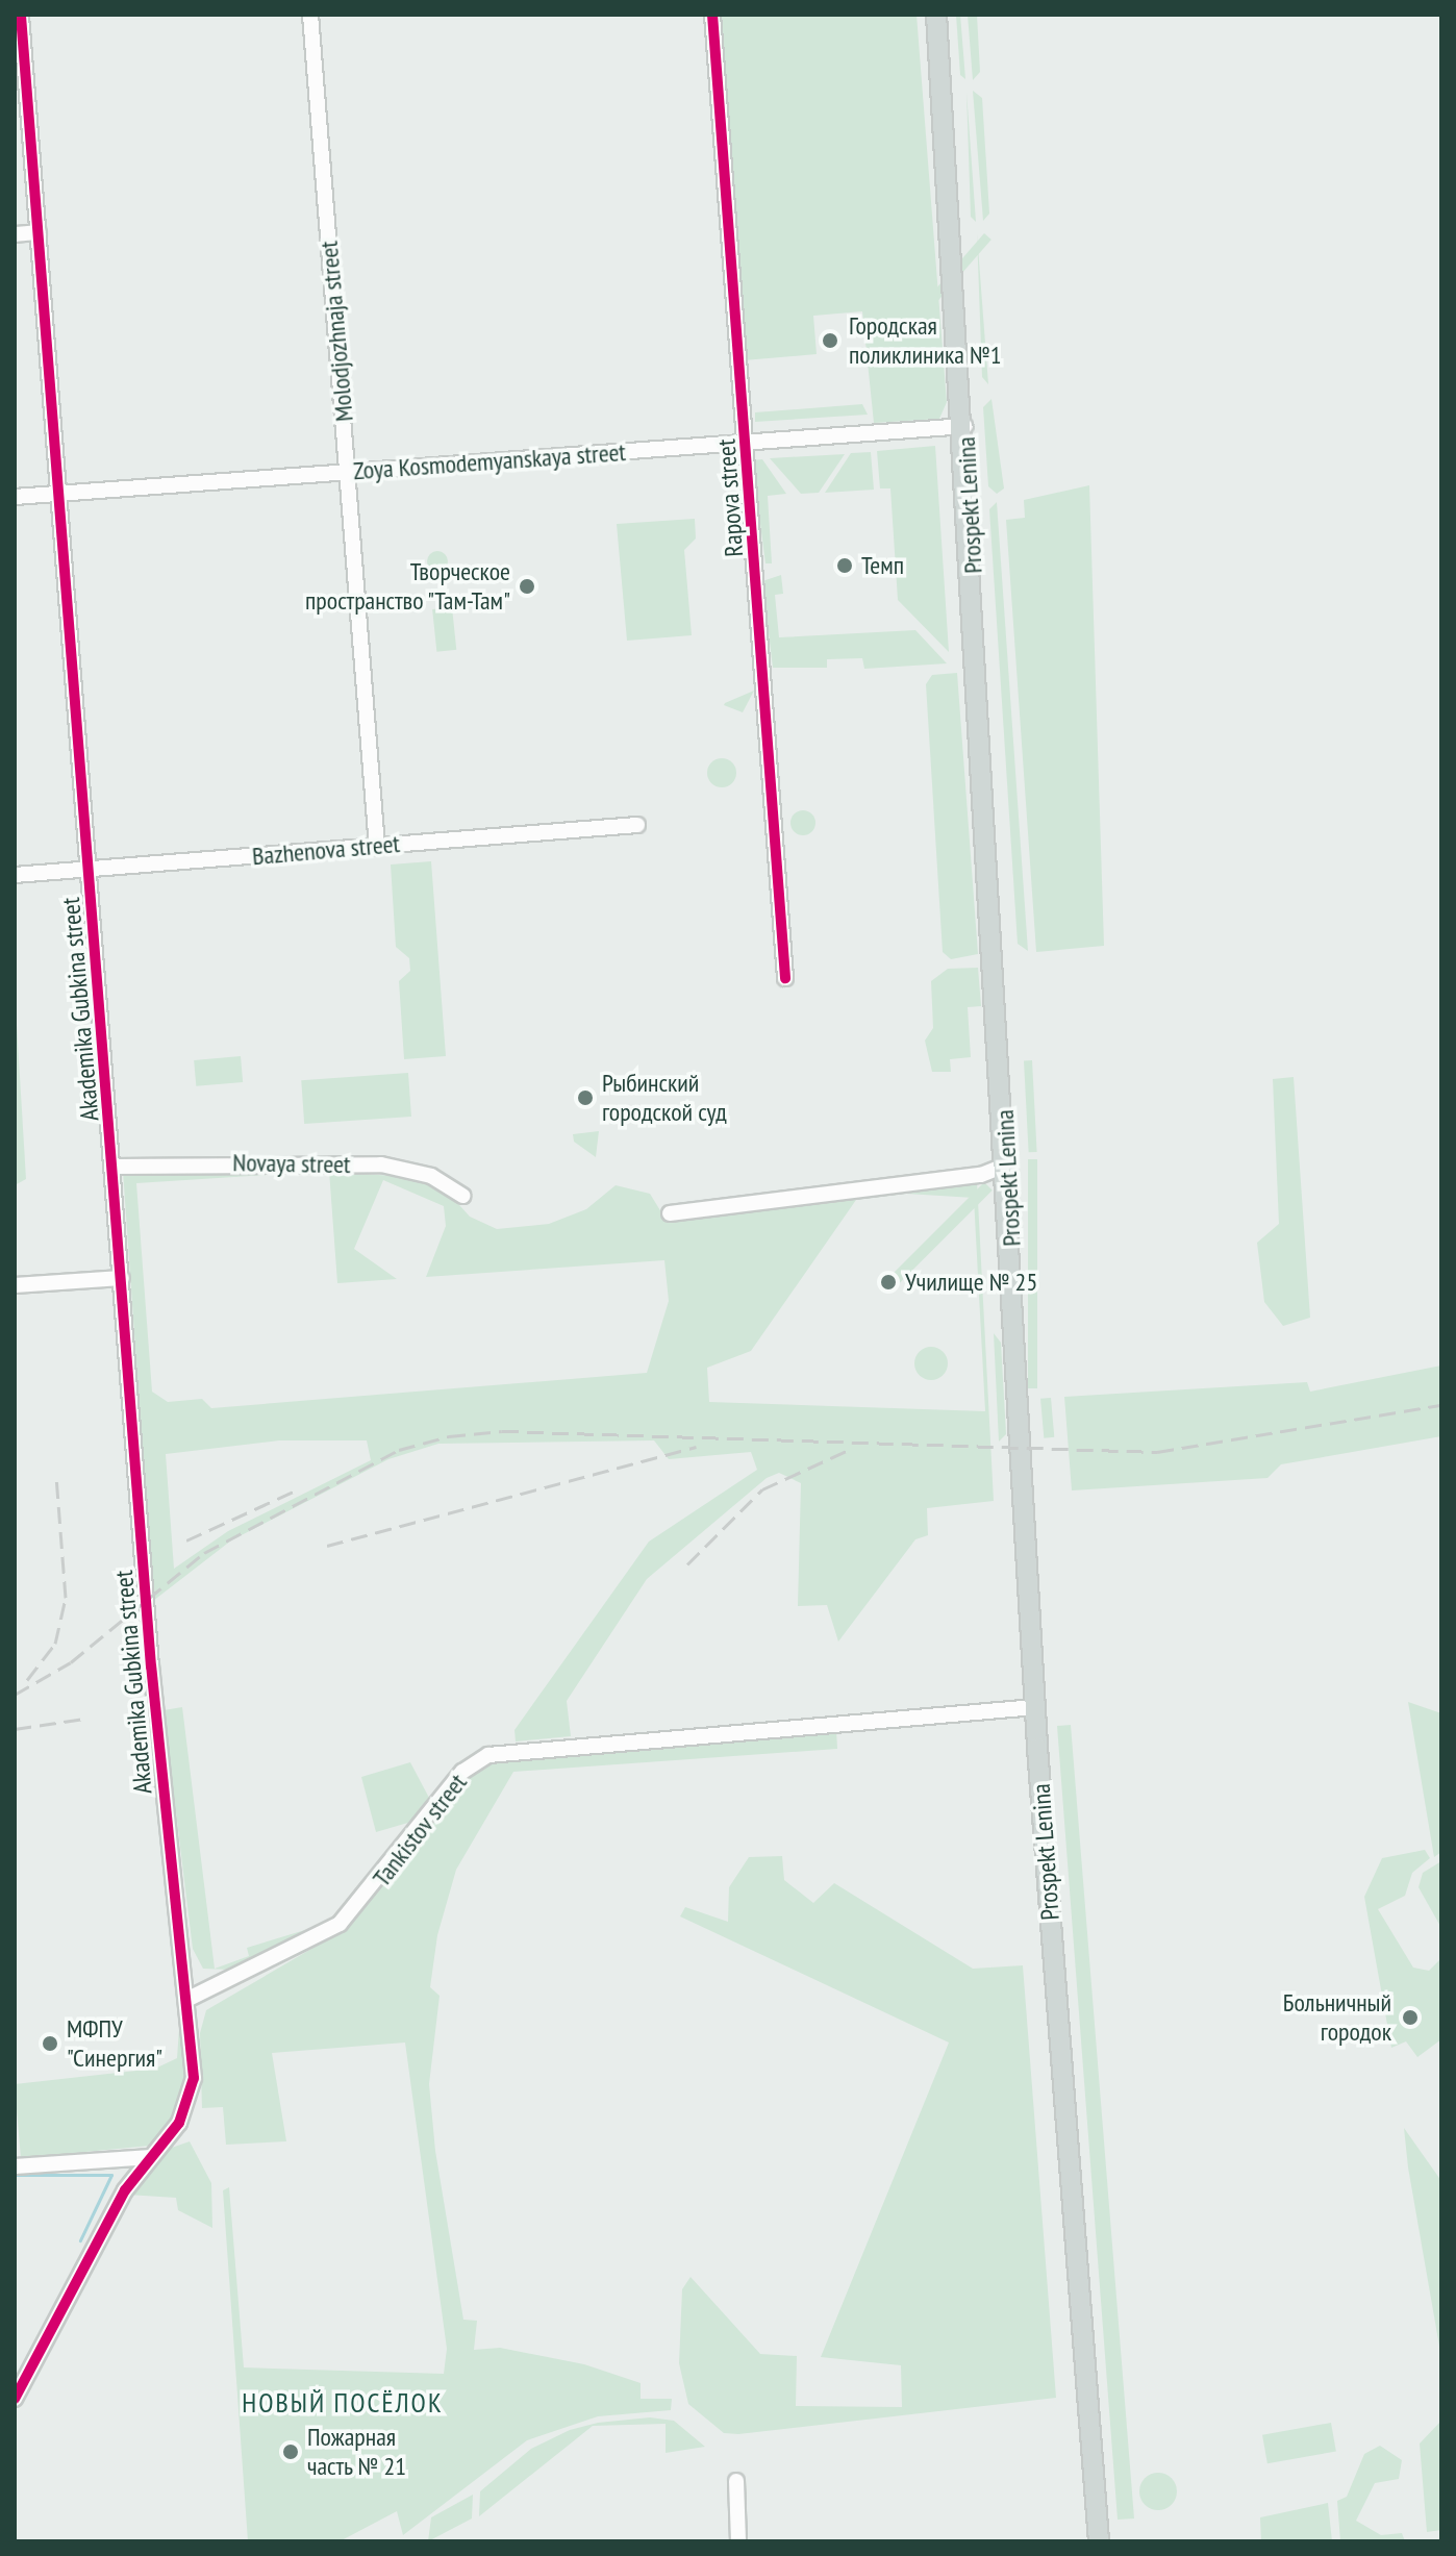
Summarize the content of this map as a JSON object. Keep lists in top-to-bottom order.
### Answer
{
  "streets": {
    "main road": ["Prospekt Lenina"],
    "street": [
      "Molodjozhnaja street",
      "Zoya Kosmodemyanskaya street",
      "Rapova street",
      "Bazhenova street",
      "Akademika Gubkina street",
      "Novaya street",
      "Tankistov street"
    ]
  },
  "crossings": [
    ["Molodjozhnaja street", "Zoya Kosmodemyanskaya street"],
    ["Molodjozhnaja street", "Bazhenova street"],
    ["Zoya Kosmodemyanskaya street", "Rapova street"],
    ["Zoya Kosmodemyanskaya street", "Prospekt Lenina"],
    ["Zoya Kosmodemyanskaya street", "Akademika Gubkina street"],
    ["Prospekt Lenina", "Tankistov street"],
    ["Bazhenova street", "Akademika Gubkina street"],
    ["Akademika Gubkina street", "Novaya street"],
    ["Akademika Gubkina street", "Tankistov street"]
  ],
  "districts": ["НОВЫЙ ПОСЁЛОК"],
  "places": [
    "Городская поликлиника №1",
    "Темп",
    "Творческое пространство \"Там-Там\"",
    "Рыбинский городской суд",
    "Училище № 25",
    "Больничный городок",
    "МФПУ \"Синергия\"",
    "Пожарная часть № 21"
  ]
}
